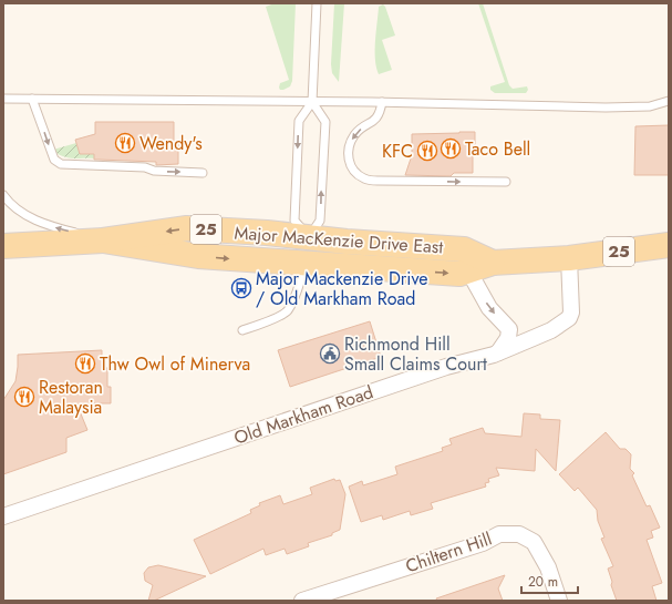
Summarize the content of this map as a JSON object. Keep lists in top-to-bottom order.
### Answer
{
  "streets": {
    "main road": ["25", "Major MacKenzie Drive East"],
    "street": ["Old Markham Road", "Chiltern Hill"]
  },
  "crossings": [
    ["Major MacKenzie Drive East", "Old Markham Road"]
  ],
  "places": {
    "restaurant": [
      "Wendy's",
      "Taco Bell",
      "KFC",
      "Thw Owl of Minerva",
      "Restoran Malaysia"
    ],
    "bus stop": ["Major Mackenzie Drive / Old Markham Road"],
    "public building": ["Richmond Hill Small Claims Court"]
  },
  "scale_bar": "20 m"
}
